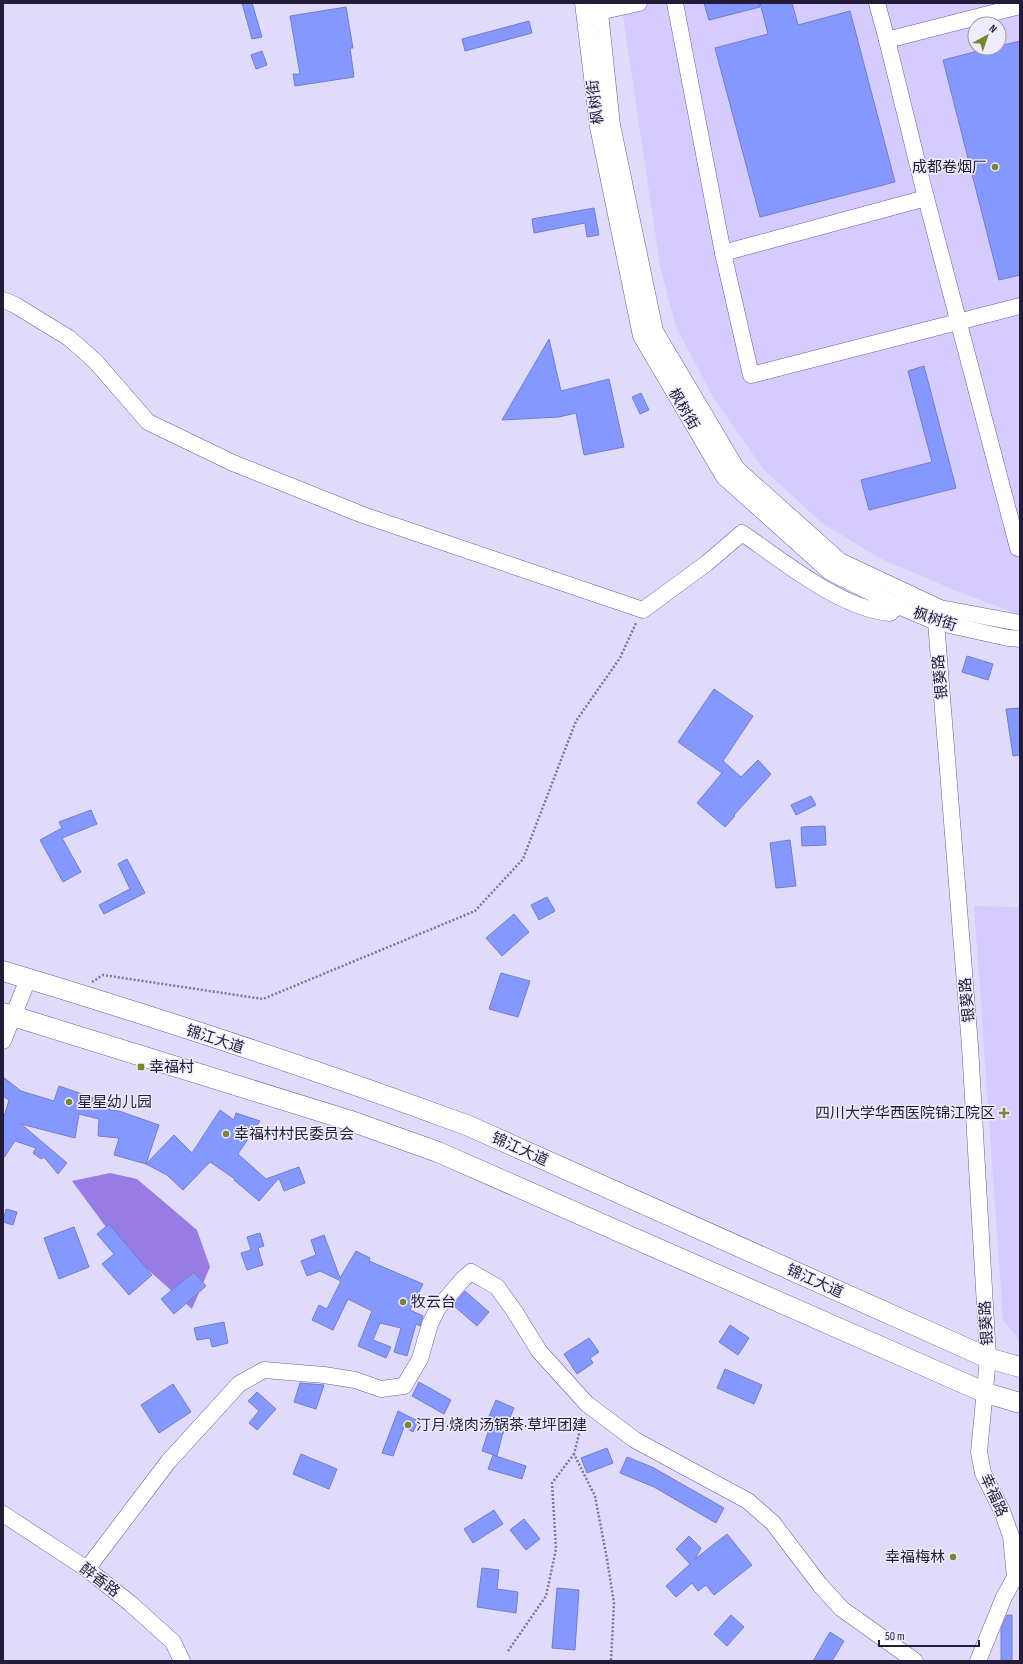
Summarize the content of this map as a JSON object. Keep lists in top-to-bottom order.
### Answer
{
  "streets": {
    "main road": ["锦江大道"],
    "street": [
      "枫树街",
      "银葵路",
      "幸福路",
      "醉香路"
    ]
  },
  "crossings": [
    ["枫树街", "银葵路"],
    ["银葵路", "锦江大道"],
    ["银葵路", "幸福路"]
  ],
  "places": {
    "other": [
      "成都卷烟厂",
      "星星幼儿园",
      "幸福村村民委员会",
      "牧云台",
      "汀月·烧肉汤锅茶·草坪团建",
      "幸福梅林"
    ],
    "transit": ["幸福村"],
    "health": ["四川大学华西医院锦江院区"]
  },
  "scale_bar": "50 m",
  "north": "top right"
}
